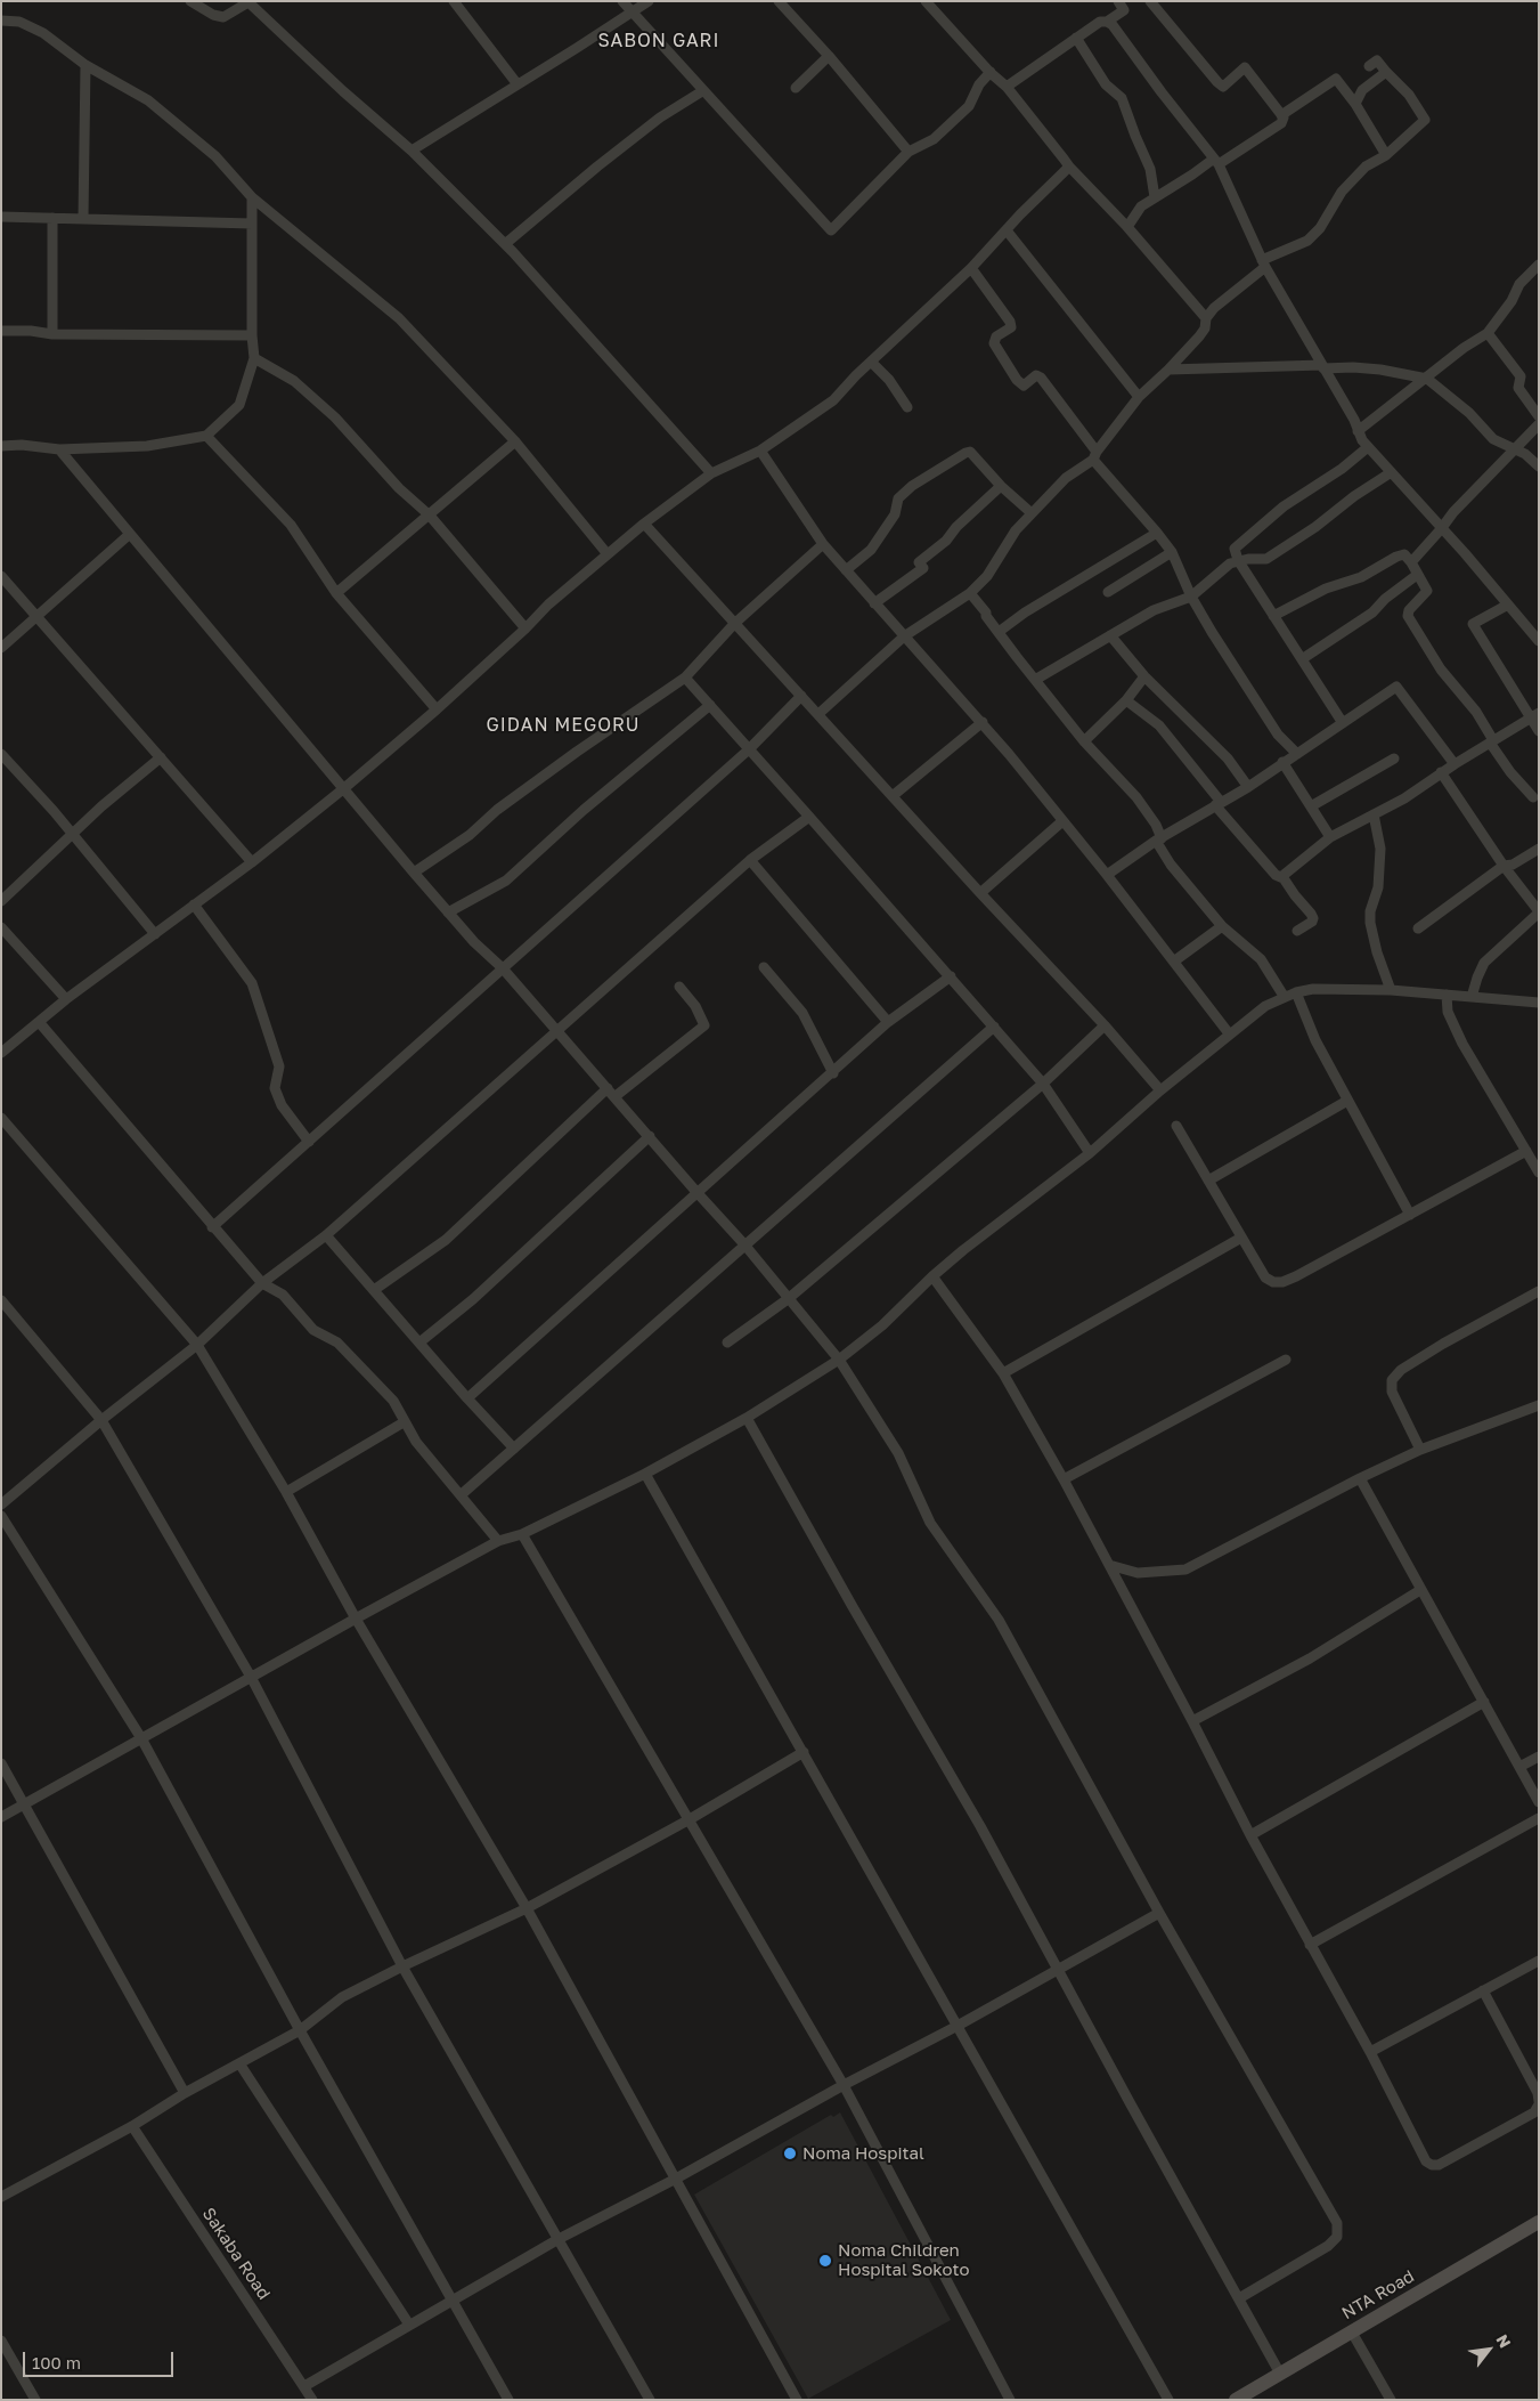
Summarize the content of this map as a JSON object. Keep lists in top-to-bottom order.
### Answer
{
  "streets": {
    "main road": ["NTA Road"],
    "street": ["Sakaba Road"]
  },
  "districts": ["SABON GARI", "GIDAN MEGORU"],
  "places": ["Noma Hospital", "Noma Children Hospital Sokoto"],
  "scale_bar": "100 m",
  "north": "top right"
}
